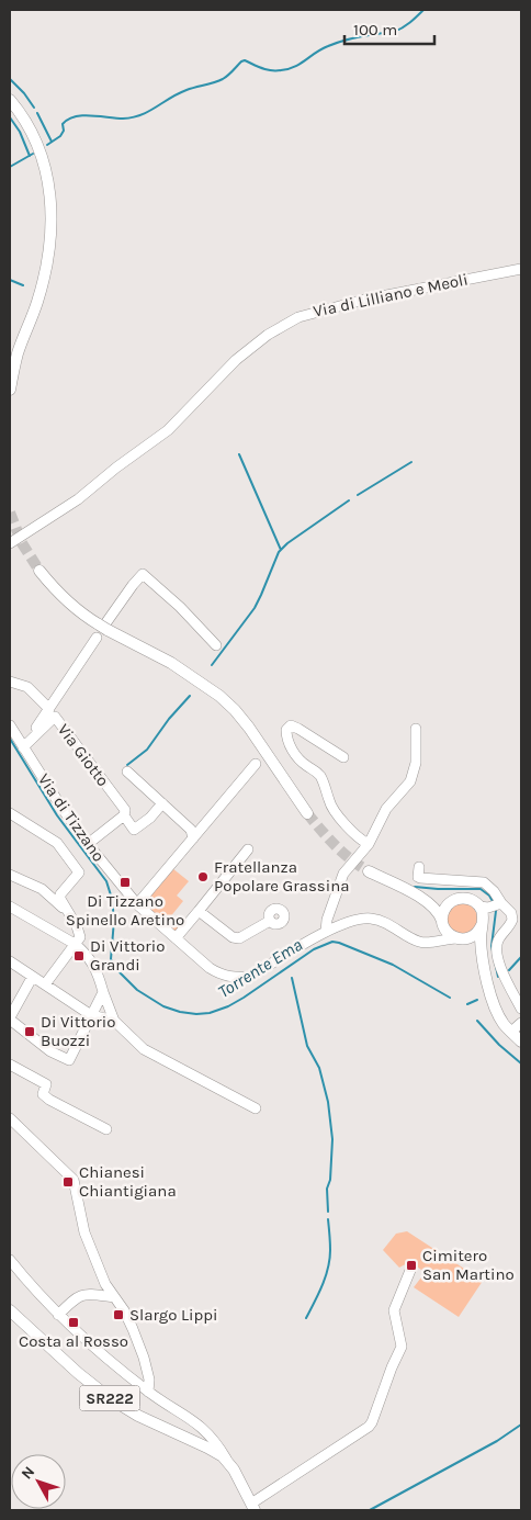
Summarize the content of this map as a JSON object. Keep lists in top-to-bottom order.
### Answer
{
  "streets": {
    "main road": ["Via di Tizzano", "SR222"],
    "street": ["Via di Lilliano e Meoli", "Via Giotto"]
  },
  "crossings": [
    ["Via Giotto", "Via di Tizzano"]
  ],
  "water": ["Torrente Ema"],
  "places": {
    "other": ["Fratellanza Popolare Grassina"],
    "transit": [
      "Di Tizzano Spinello Aretino",
      "Di Vittorio Grandi",
      "Di Vittorio Buozzi",
      "Chianesi Chiantigiana",
      "Cimitero San Martino",
      "Slargo Lippi",
      "Costa al Rosso"
    ]
  },
  "scale_bar": "100 m",
  "north": "top left"
}
